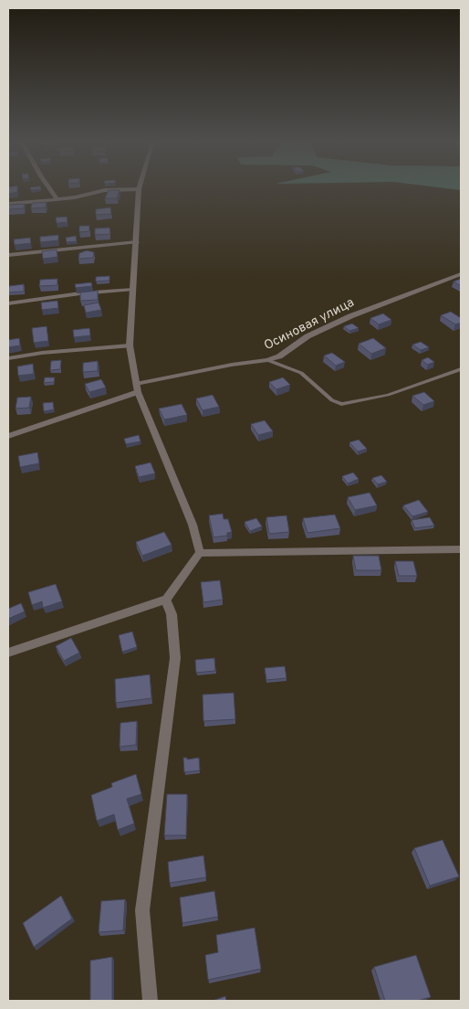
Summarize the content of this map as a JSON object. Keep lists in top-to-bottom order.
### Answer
{
  "streets": {
    "street": ["Осиновая улица"]
  }
}
